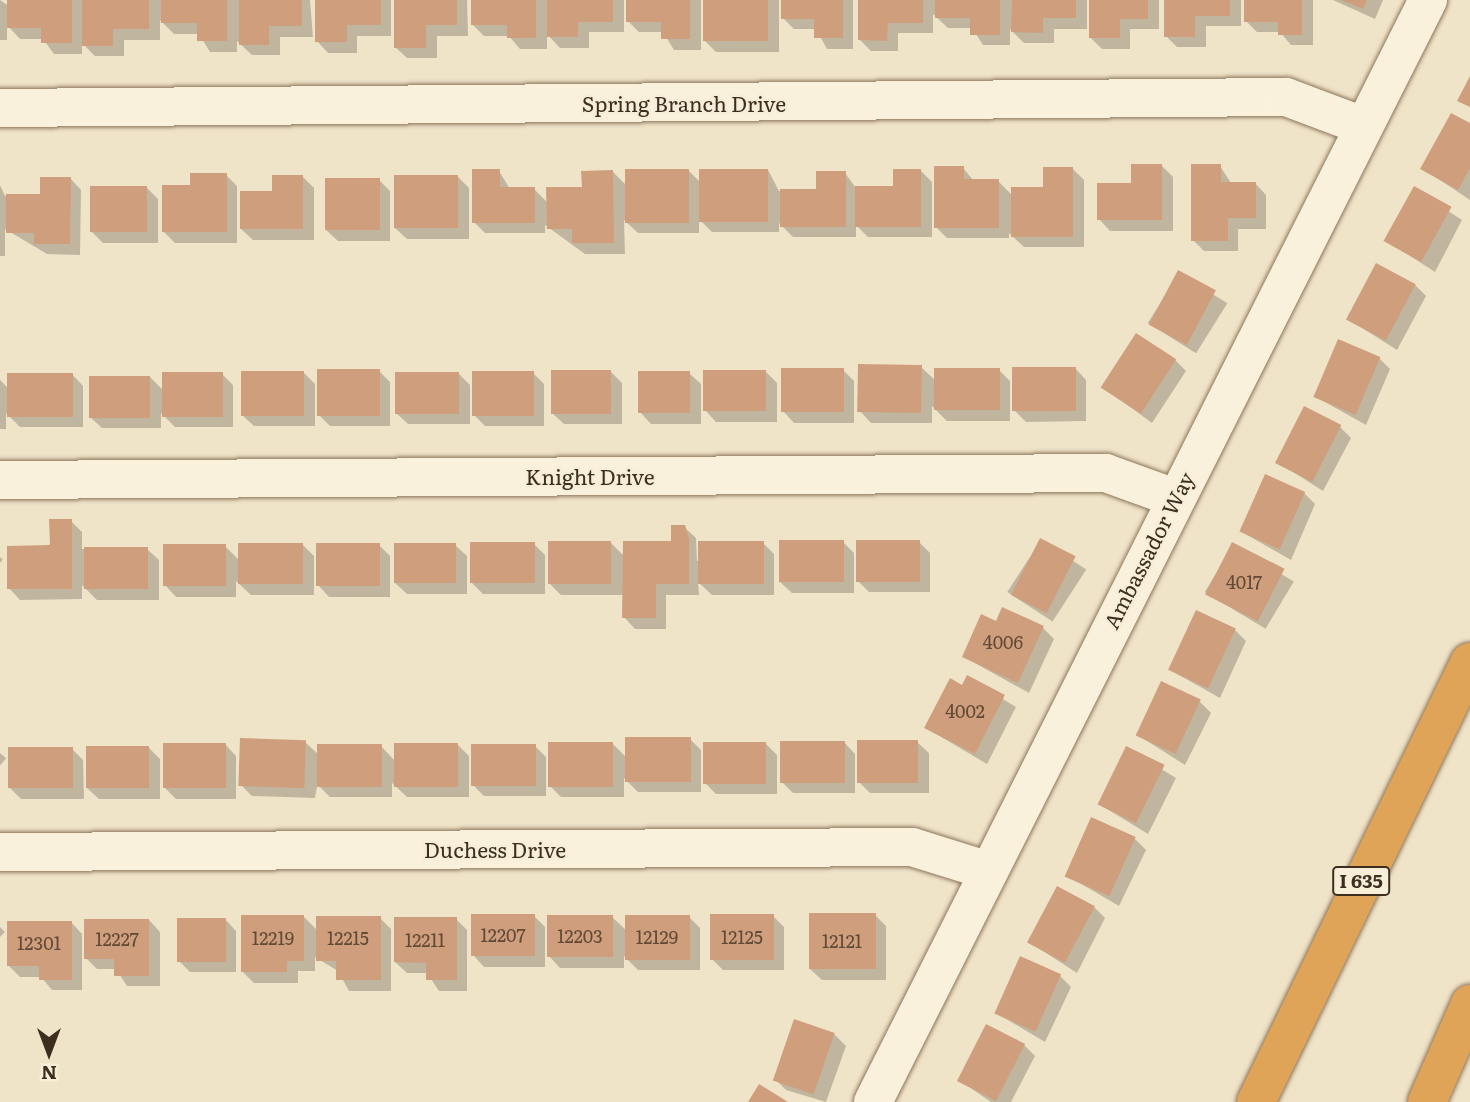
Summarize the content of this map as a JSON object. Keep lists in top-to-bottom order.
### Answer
{
  "streets": {
    "highway": ["I 635"],
    "street": [
      "Spring Branch Drive",
      "Knight Drive",
      "Ambassador Way",
      "Duchess Drive"
    ]
  },
  "crossings": [
    ["Spring Branch Drive", "Ambassador Way"],
    ["Knight Drive", "Ambassador Way"],
    ["Ambassador Way", "Duchess Drive"]
  ],
  "house_numbers": [
    "4017",
    "4006",
    "4002",
    "12207",
    "12203",
    "12129",
    "12125",
    "12219",
    "12215",
    "12227",
    "12211",
    "12121",
    "12301"
  ],
  "north": "bottom"
}
